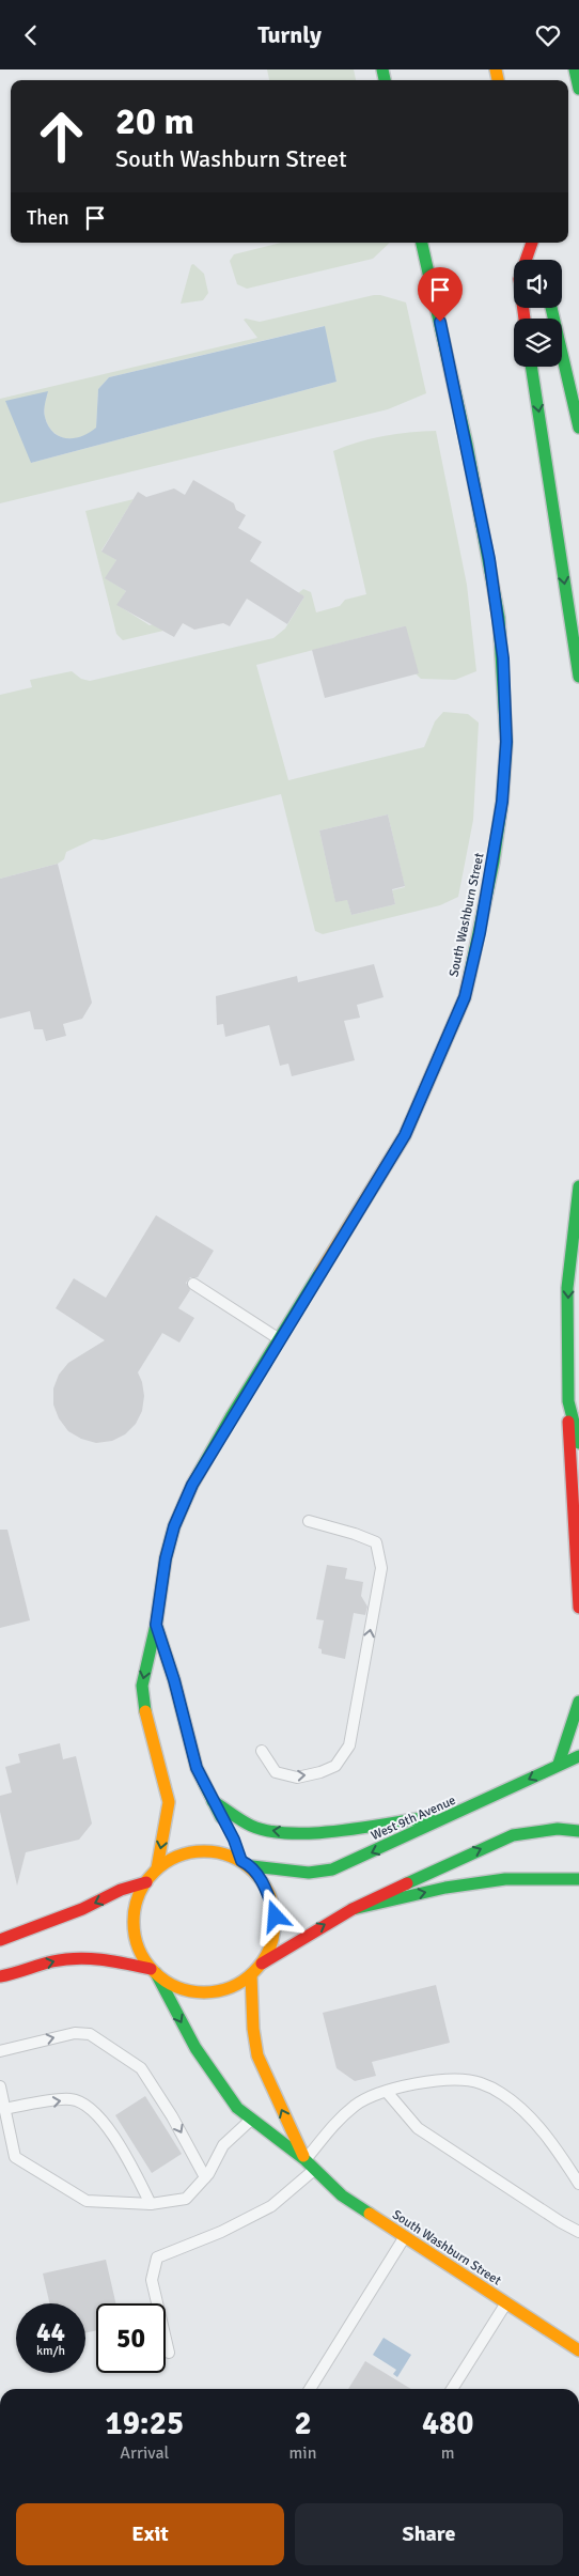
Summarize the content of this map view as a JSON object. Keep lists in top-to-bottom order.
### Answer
{
  "streets": {
    "main road": ["South Washburn Street", "West 9th Avenue"]
  },
  "crossings": [
    ["South Washburn Street", "West 9th Avenue"]
  ],
  "page": {
    "header": "Turnly",
    "turn": ["20 m", "South Washburn Street"],
    "then": "Then",
    "speed": "44 km/h",
    "limit": "50",
    "eta": [
      "19:25",
      "Arrival",
      "2",
      "min",
      "480",
      "m"
    ],
    "buttons": ["Exit", "Share"]
  }
}
